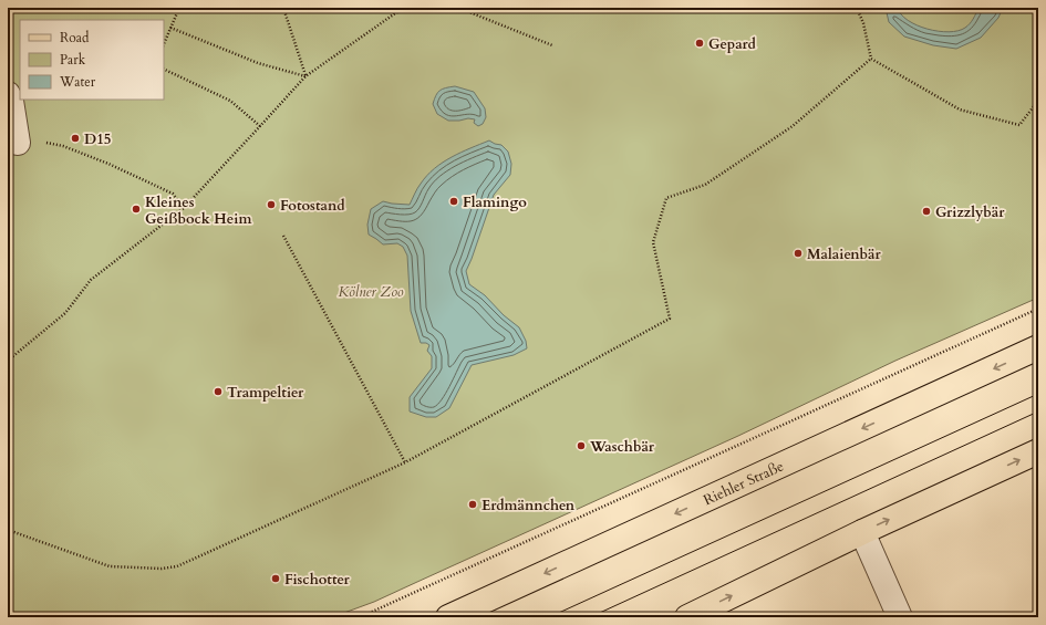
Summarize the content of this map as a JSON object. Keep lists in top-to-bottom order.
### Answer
{
  "streets": {
    "main road": ["Riehler Straße"]
  },
  "parks": ["Kölner Zoo"],
  "places": [
    "Gepard",
    "D15",
    "Flamingo",
    "Fotostand",
    "Kleines Geißbock Heim",
    "Grizzlybär",
    "Malaienbär",
    "Trampeltier",
    "Waschbär",
    "Erdmännchen",
    "Fischotter"
  ],
  "legend": ["Road", "Park", "Water"]
}
